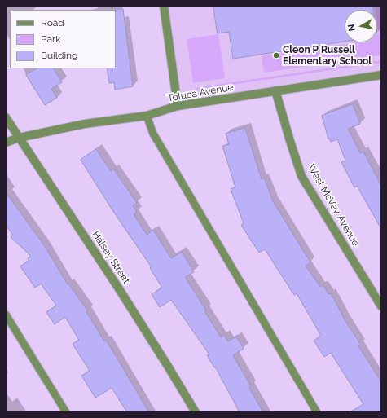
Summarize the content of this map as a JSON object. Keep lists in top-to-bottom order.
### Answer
{
  "streets": {
    "street": ["Toluca Avenue", "West McVey Avenue", "Halsey Street"]
  },
  "crossings": [
    ["Toluca Avenue", "West McVey Avenue"],
    ["Toluca Avenue", "Halsey Street"]
  ],
  "places": ["Cleon P Russell Elementary School"],
  "legend": ["Road", "Park", "Building"],
  "north": "left"
}
